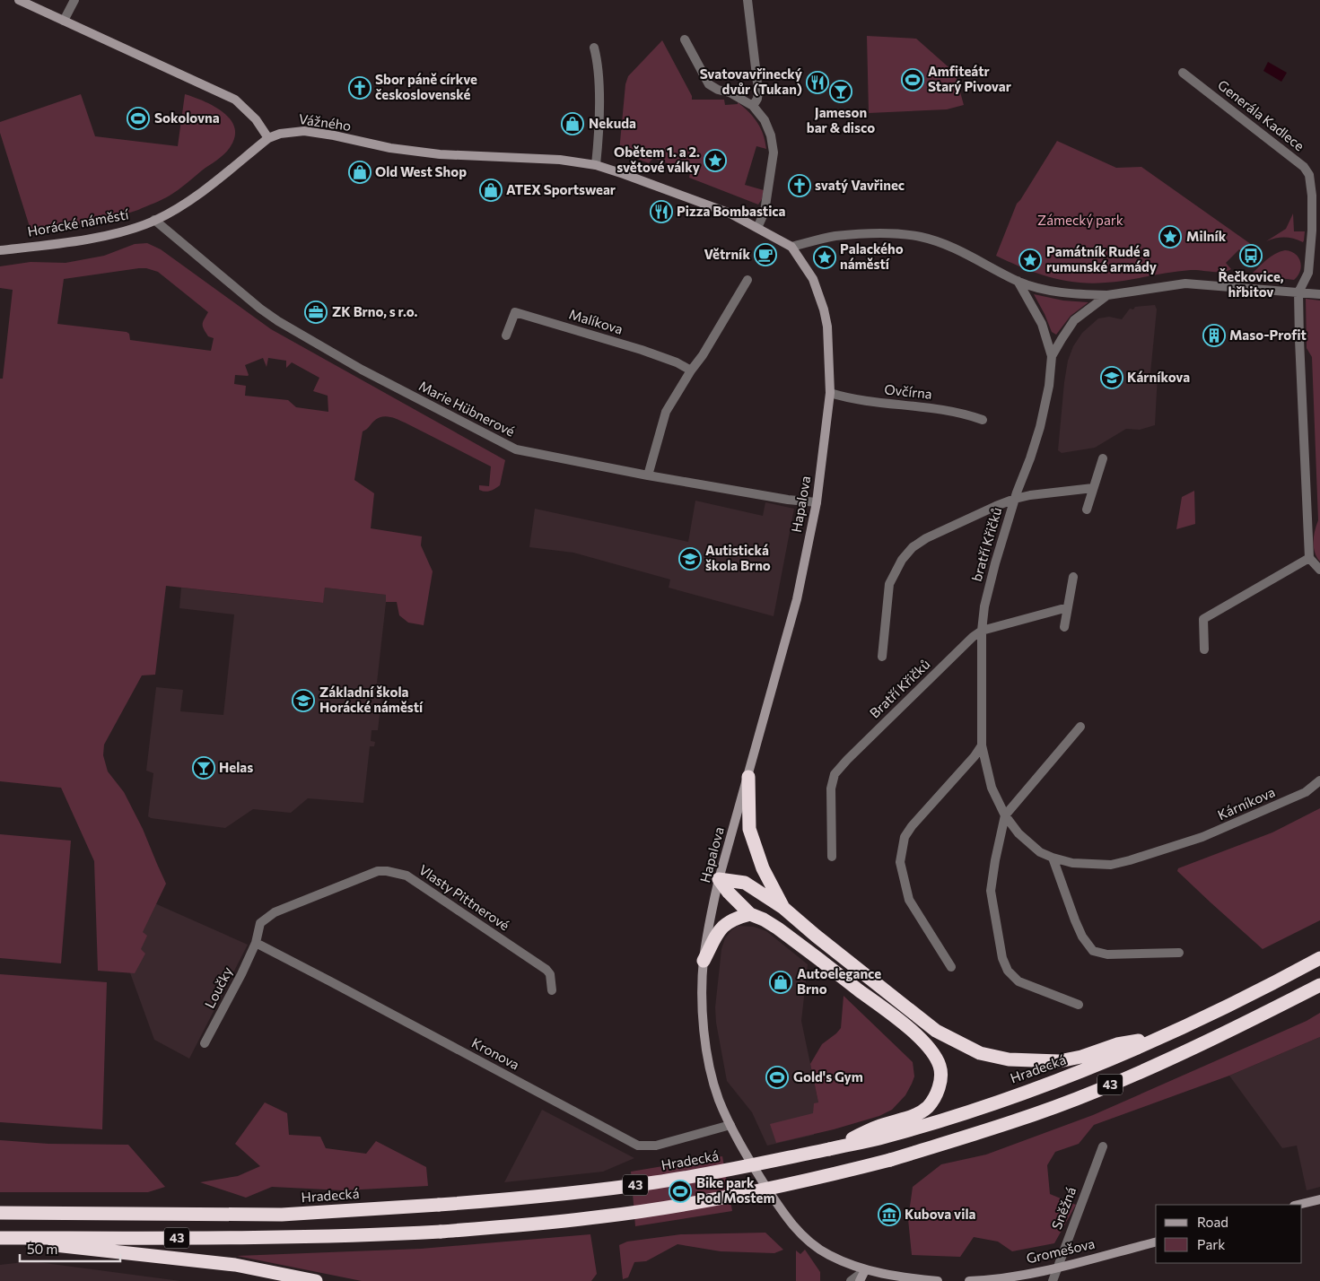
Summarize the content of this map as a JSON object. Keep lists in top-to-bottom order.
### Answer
{
  "streets": {
    "highway": ["Hradecká", "43"],
    "street": [
      "Generála Kadlece",
      "Vážného",
      "Horácké náměstí",
      "Malíkova",
      "Ovčírna",
      "Marie Hübnerové",
      "Hapalova",
      "bratří Křičků",
      "Bratří Křičků",
      "Kárníkova",
      "Vlasty Pittnerové",
      "Loučky",
      "Kronova",
      "Sněžná",
      "Gromešova"
    ]
  },
  "crossings": [
    ["Vážného", "Horácké náměstí"],
    ["Horácké náměstí", "Marie Hübnerové"],
    ["Ovčírna", "Hapalova"],
    ["Marie Hübnerové", "Hapalova"],
    ["Hapalova", "Kronova"],
    ["bratří Křičků", "Bratří Křičků"],
    ["bratří Křičků", "Kárníkova"],
    ["Vlasty Pittnerové", "Loučky"],
    ["Vlasty Pittnerové", "Kronova"],
    ["Loučky", "Kronova"],
    ["Sněžná", "Gromešova"]
  ],
  "parks": ["Zámecký park"],
  "places": {
    "sports": [
      "Amfiteátr Starý Pivovar",
      "Sokolovna",
      "Gold's Gym",
      "Bike park Pod Mostem"
    ],
    "restaurant": ["Svatovavřinecký dvůr (Tukan)", "Pizza Bombastica"],
    "church": ["Sbor páně církve československé", "svatý Vavřinec"],
    "bar": ["Jameson bar & disco", "Helas"],
    "shop": [
      "Nekuda",
      "Old West Shop",
      "ATEX Sportswear",
      "Autoelegance Brno"
    ],
    "place": [
      "Obětem 1. a 2. světové války",
      "Milník",
      "Palackého náměstí",
      "Památník Rudé a rumunské armády"
    ],
    "cafe": ["Větrník"],
    "bus stop": ["Řečkovice, hřbitov"],
    "office": ["ZK Brno, s r.o."],
    "building": ["Maso-Profit"],
    "school or university": ["Kárníkova", "Autistická škola Brno", "Základní škola Horácké náměstí"],
    "museum": ["Kubova vila"]
  },
  "legend": ["Road", "Park"],
  "scale_bar": "50 m"
}
